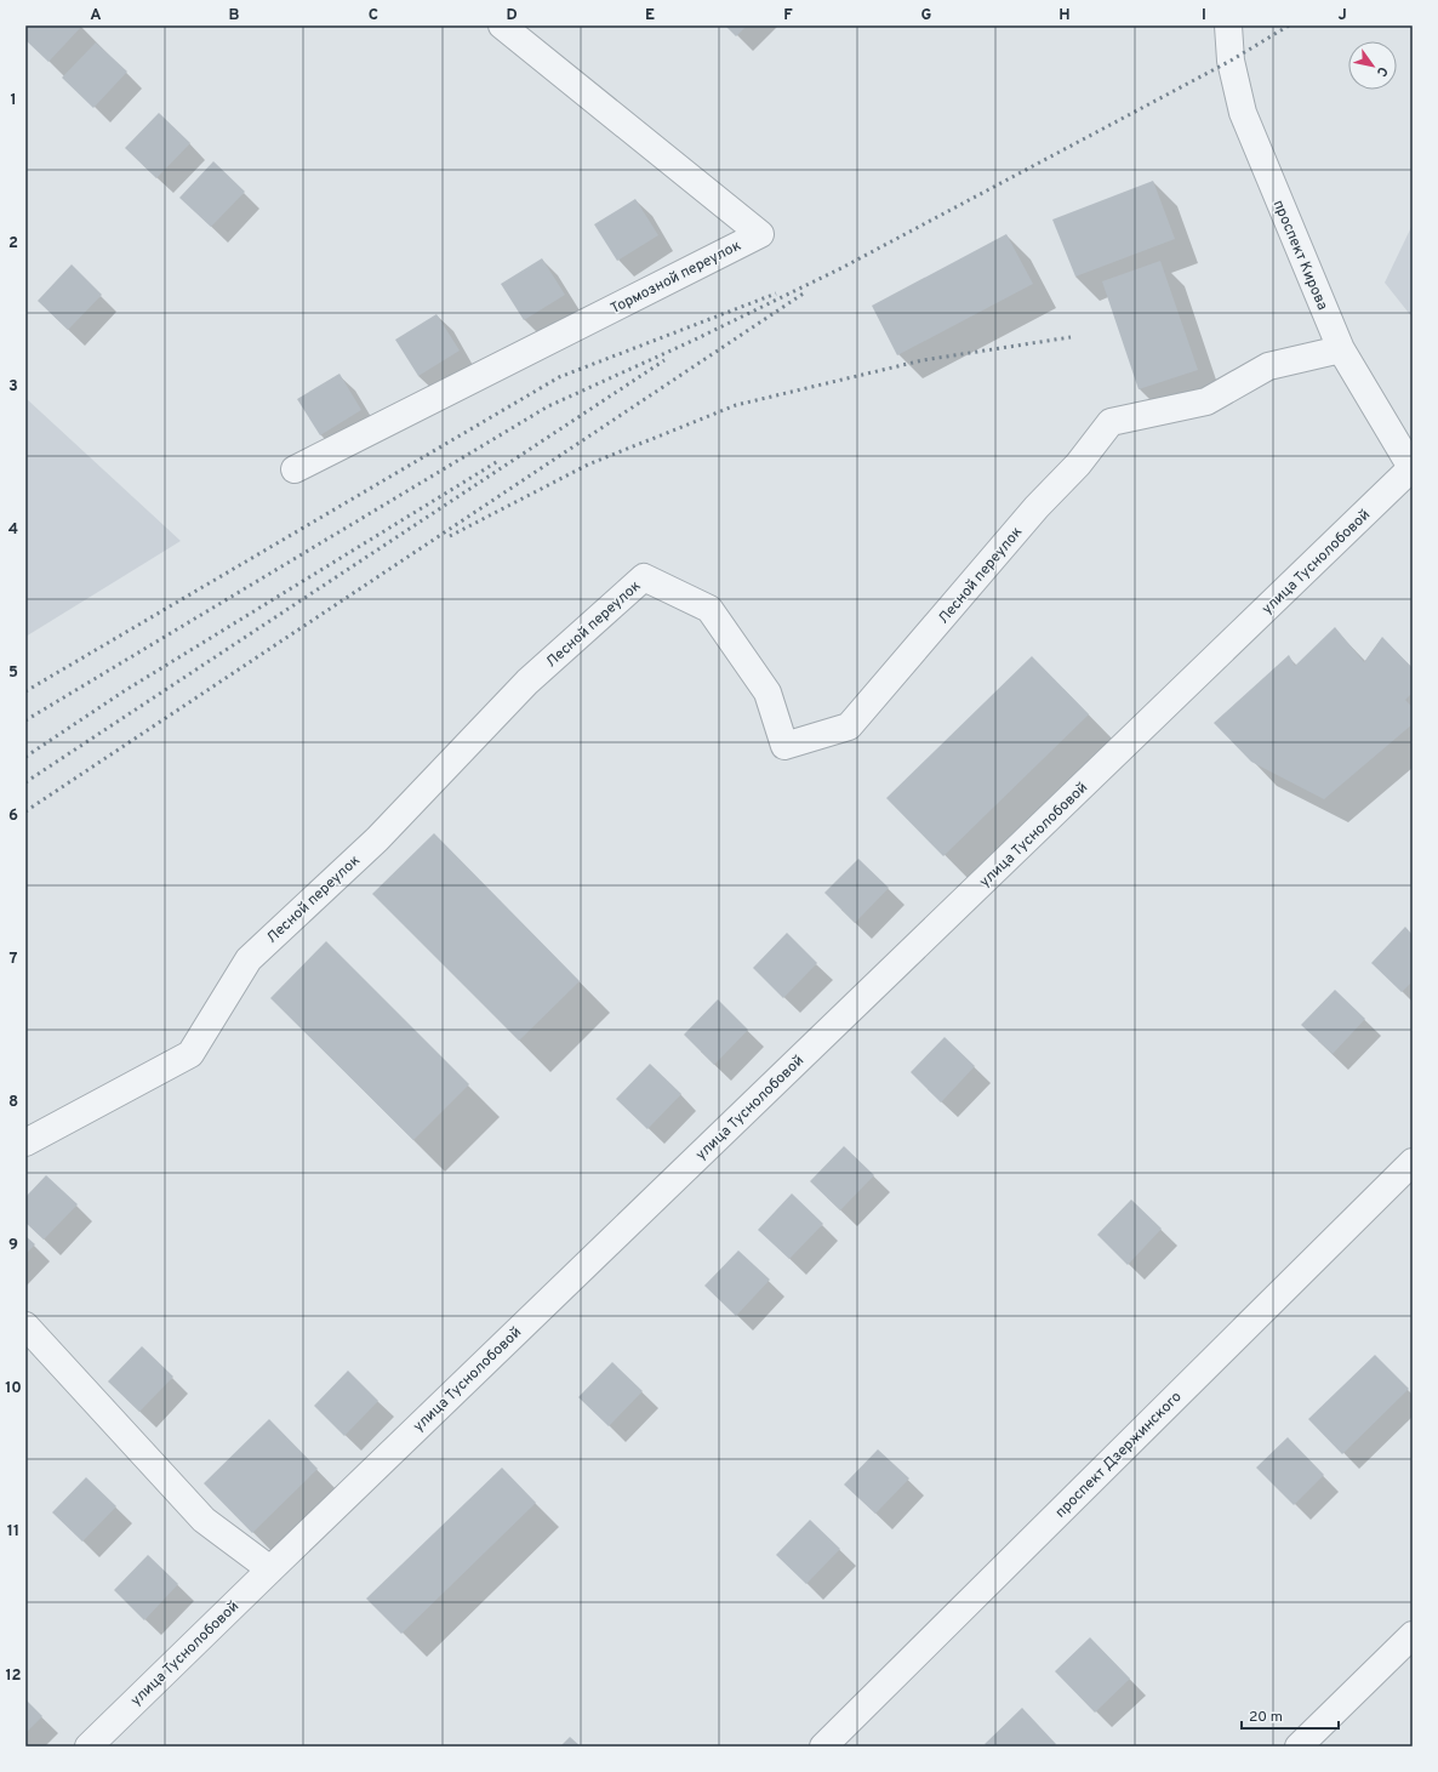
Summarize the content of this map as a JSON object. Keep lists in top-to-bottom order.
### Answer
{
  "streets": {
    "street": [
      "проспект Кирова",
      "Тормозной переулок",
      "улица Туснолобовой",
      "Лесной переулок",
      "проспект Дзержинского"
    ]
  },
  "crossings": [
    ["проспект Кирова", "улица Туснолобовой"],
    ["проспект Кирова", "Лесной переулок"]
  ],
  "scale_bar": "20 m",
  "north": "bottom right",
  "grid": {
    "columns": [
      "A",
      "B",
      "C",
      "D",
      "E",
      "F",
      "G",
      "H",
      "I",
      "J"
    ],
    "rows": [
      "1",
      "2",
      "3",
      "4",
      "5",
      "6",
      "7",
      "8",
      "9",
      "10",
      "11",
      "12"
    ]
  }
}
